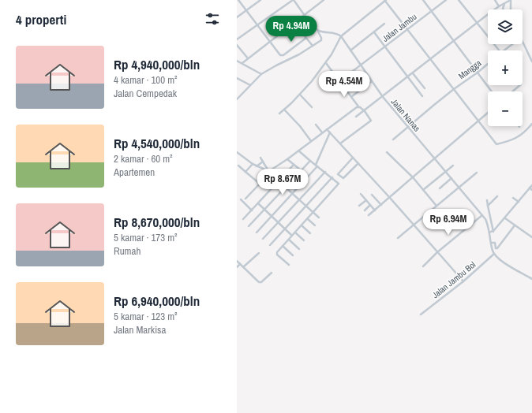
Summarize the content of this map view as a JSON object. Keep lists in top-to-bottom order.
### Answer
{
  "streets": {
    "street": [
      "Jalan Jambu",
      "Mangga",
      "Jalan Nanas",
      "Jalan Jambu Bol"
    ]
  },
  "crossings": [
    ["Jalan Jambu", "Jalan Nanas"],
    ["Mangga", "Jalan Nanas"]
  ],
  "page": {
    "heading": "4 properti",
    "map_buttons": ["+", "−"],
    "price": [
      "Rp 4.94M",
      "Rp 4.54M",
      "Rp 8.67M",
      "Rp 6.94M"
    ],
    "list": [
      {
        "name": "Rp 4,940,000/bln",
        "note": "4 kamar · 100 m² · Jalan Cempedak"
      },
      {
        "name": "Rp 4,540,000/bln",
        "note": "2 kamar · 60 m² · Apartemen"
      },
      {
        "name": "Rp 8,670,000/bln",
        "note": "5 kamar · 173 m² · Rumah"
      },
      {
        "name": "Rp 6,940,000/bln",
        "note": "5 kamar · 123 m² · Jalan Markisa"
      }
    ]
  }
}
